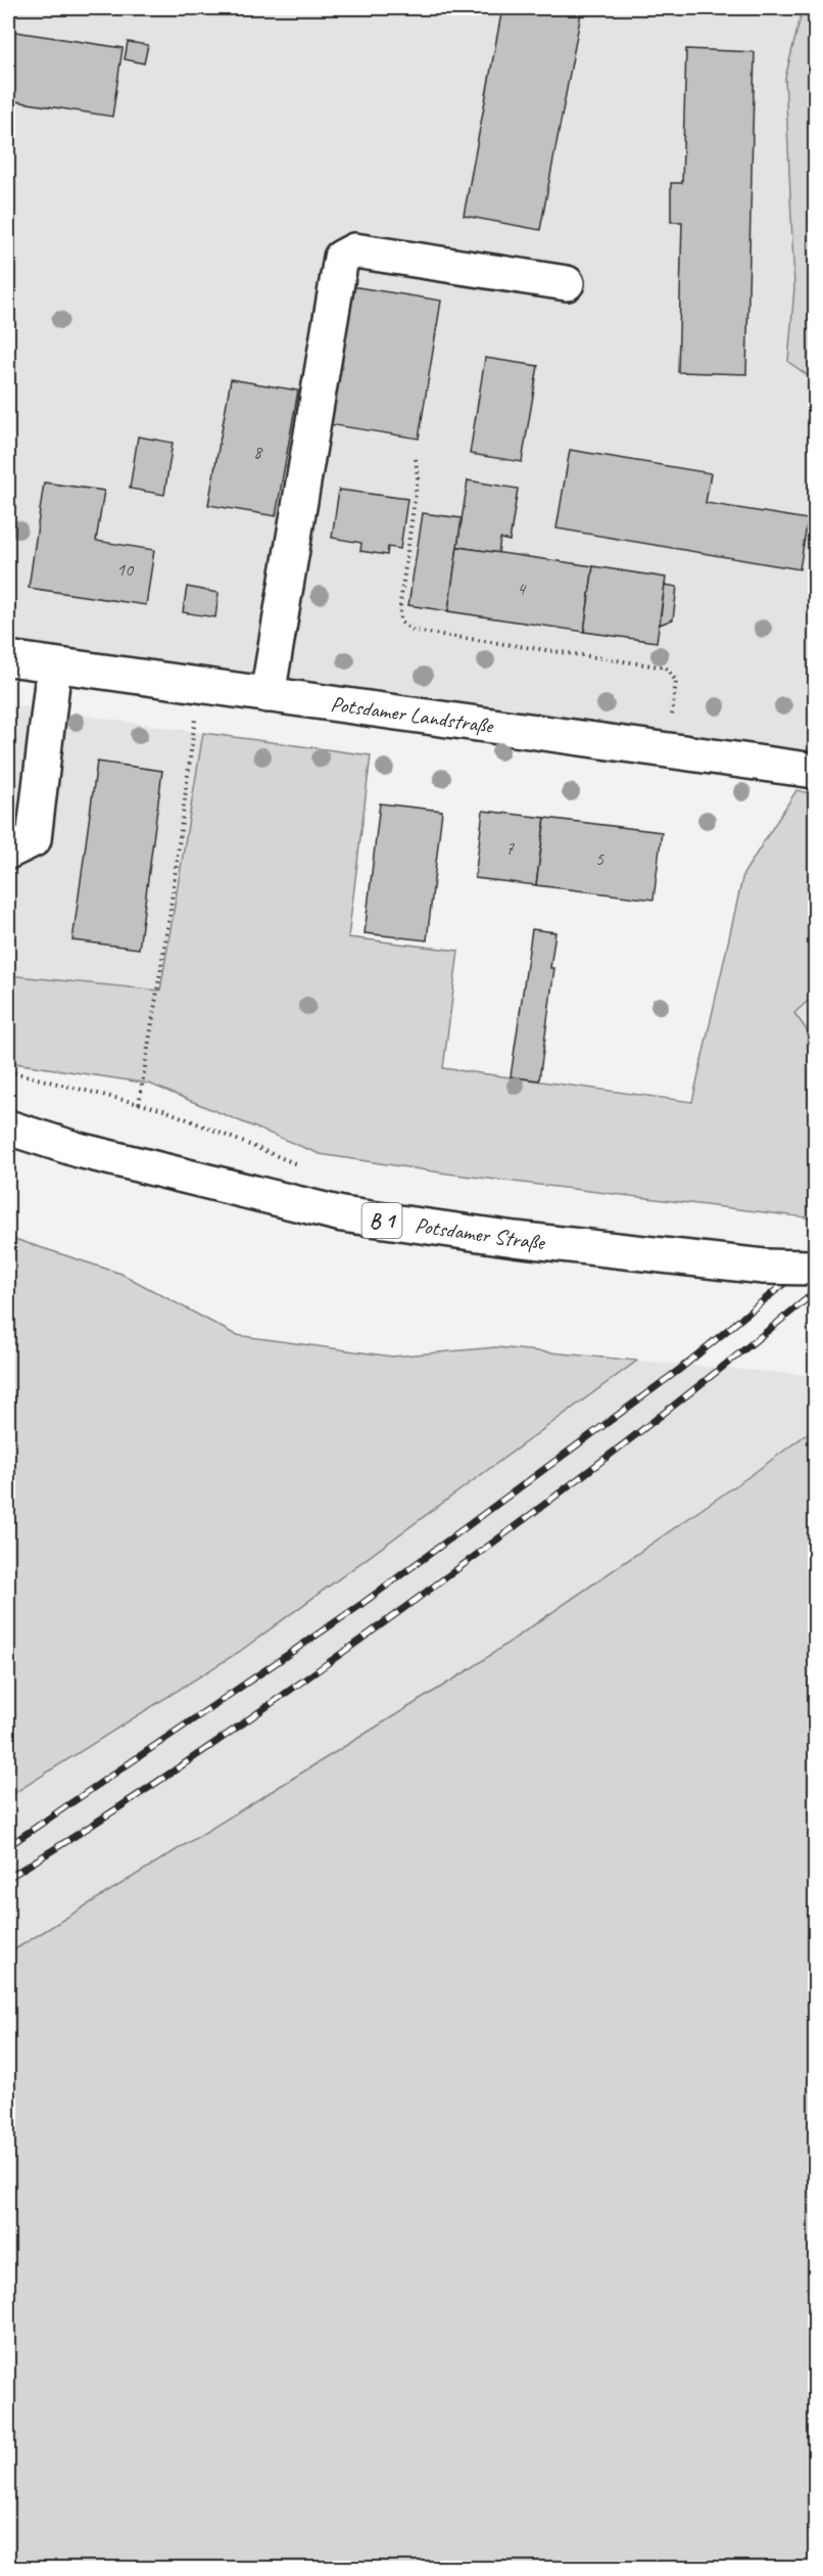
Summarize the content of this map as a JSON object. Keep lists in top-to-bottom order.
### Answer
{
  "streets": {
    "street": ["Potsdamer Landstraße", "B 1", "Potsdamer Straße"]
  },
  "house_numbers": [
    "8",
    "10",
    "4",
    "7",
    "5"
  ]
}
